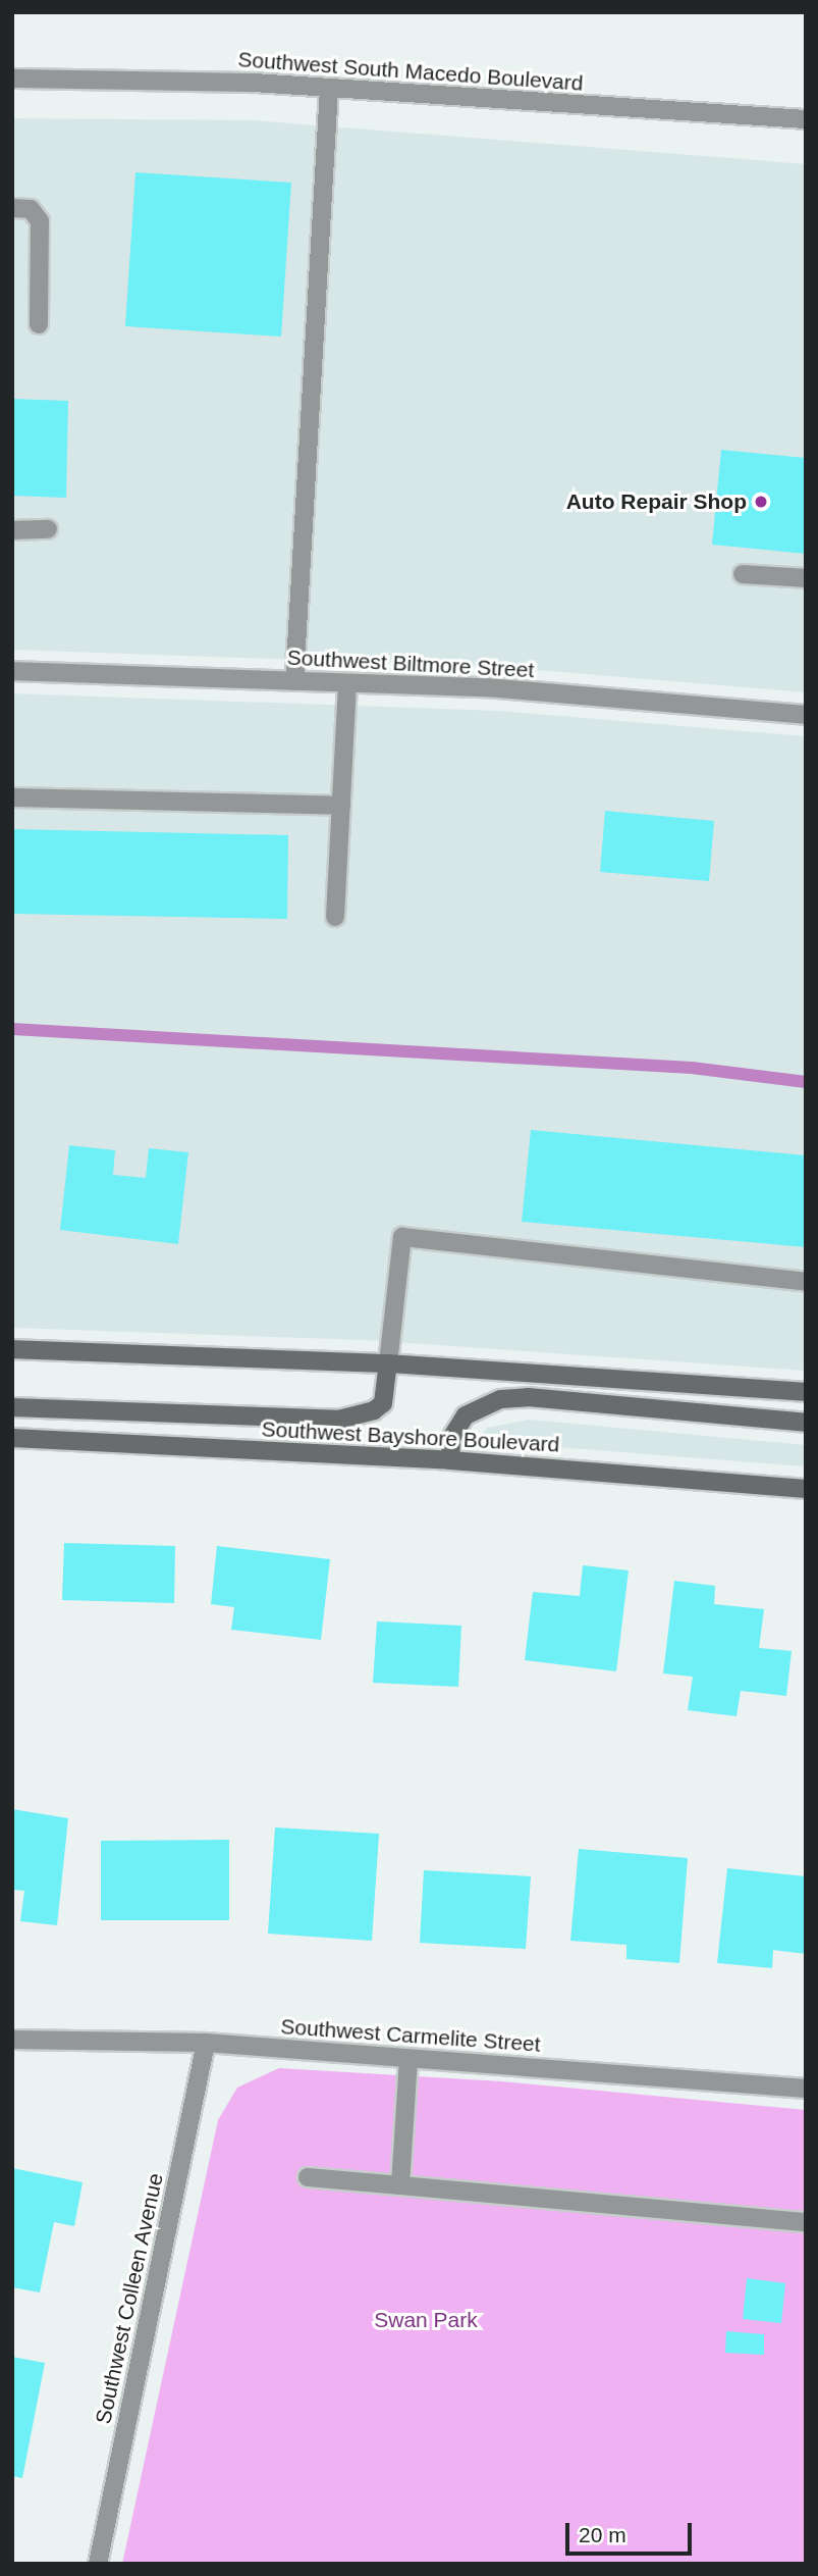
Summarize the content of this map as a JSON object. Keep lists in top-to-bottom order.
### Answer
{
  "streets": {
    "main road": ["Southwest Bayshore Boulevard"],
    "street": [
      "Southwest South Macedo Boulevard",
      "Southwest Biltmore Street",
      "Southwest Carmelite Street",
      "Southwest Colleen Avenue"
    ]
  },
  "crossings": [
    ["Southwest Carmelite Street", "Southwest Colleen Avenue"]
  ],
  "parks": ["Swan Park"],
  "places": ["Auto Repair Shop"],
  "scale_bar": "20 m"
}
